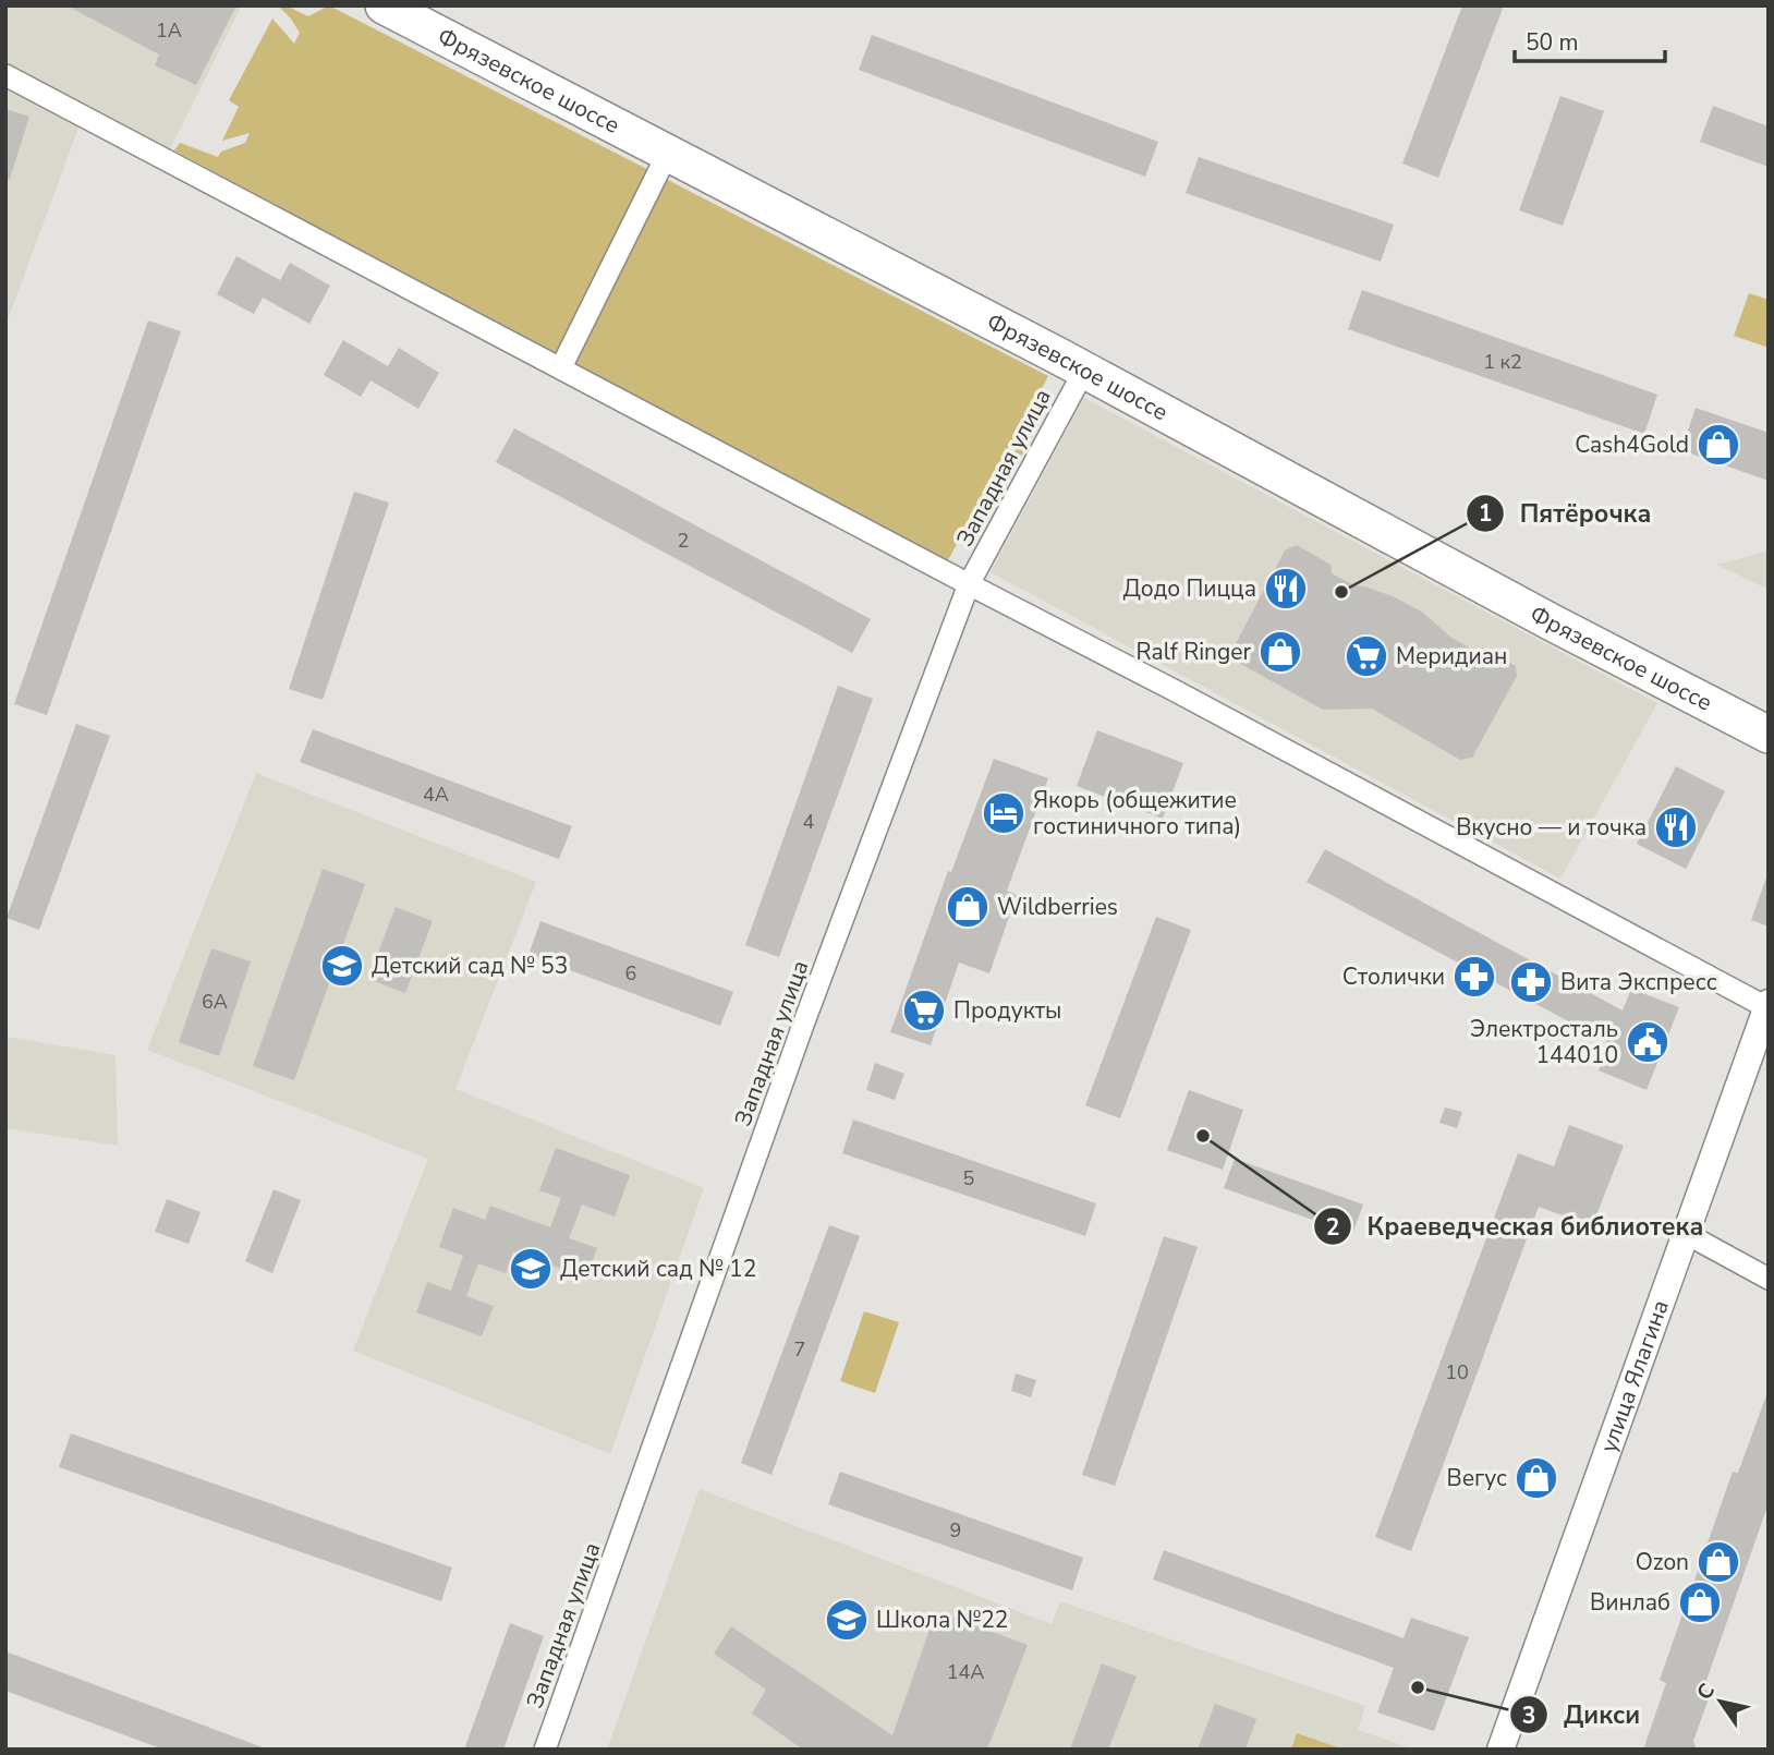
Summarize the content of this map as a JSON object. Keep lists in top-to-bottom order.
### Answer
{
  "streets": {
    "highway": ["Фрязевское шоссе"],
    "street": ["Западная улица", "улица Ялагина"]
  },
  "crossings": [
    ["Фрязевское шоссе", "Западная улица"]
  ],
  "places": {
    "shop": [
      "Cash4Gold",
      "Ralf Ringer",
      "Wildberries",
      "Вегус",
      "Ozon",
      "Винлаб"
    ],
    "restaurant": ["Додо Пицца", "Вкусно — и точка"],
    "other": ["Пятёрочка", "Краеведческая библиотека", "Дикси"],
    "supermarket": ["Меридиан", "Продукты"],
    "hotel": ["Якорь (общежитие гостиничного типа)"],
    "school or university": ["Детский сад № 53", "Детский сад № 12", "Школа №22"],
    "pharmacy": ["Столички", "Вита Экспресс"],
    "public building": ["Электросталь 144010"]
  },
  "house_numbers": [
    "1А",
    "1 к2",
    "2",
    "4А",
    "4",
    "6",
    "6А",
    "5",
    "7",
    "10",
    "9",
    "14А"
  ],
  "scale_bar": "50 m",
  "north": "top left"
}
